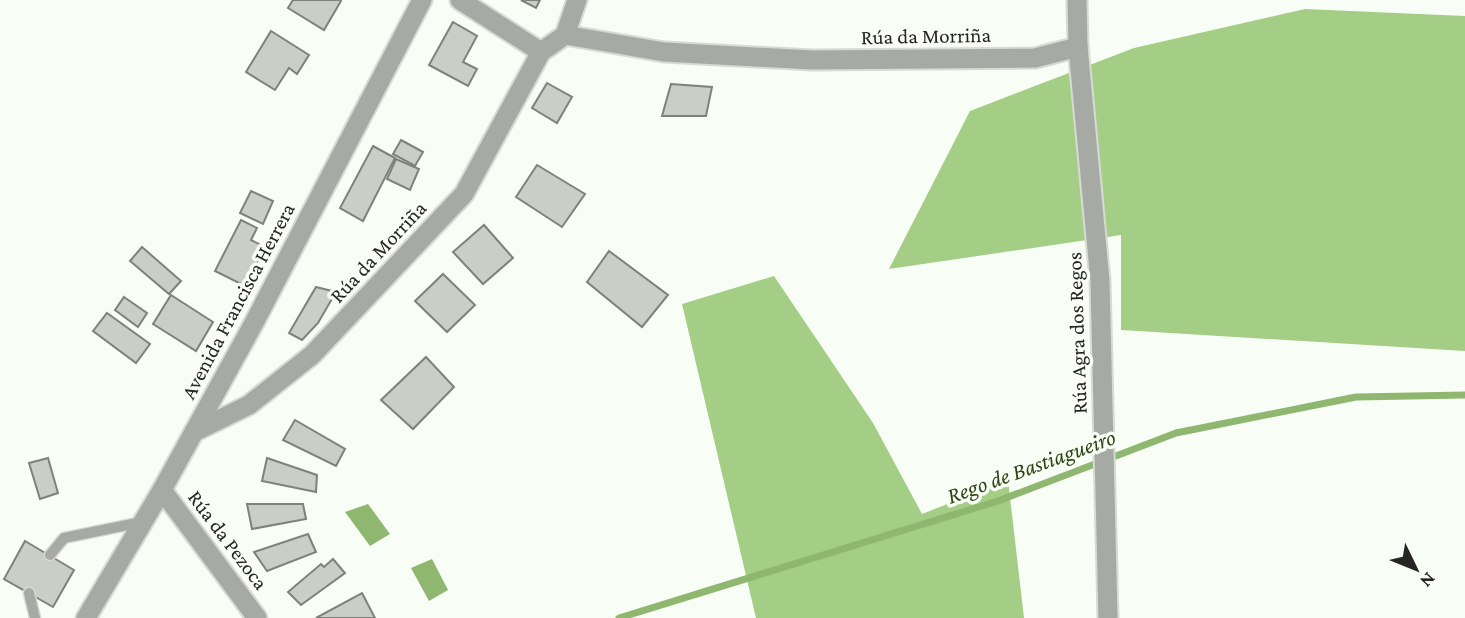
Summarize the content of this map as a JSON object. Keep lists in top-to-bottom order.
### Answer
{
  "streets": {
    "street": [
      "Rúa da Morriña",
      "Avenida Francisca Herrera",
      "Rúa Agra dos Regos",
      "Rúa da Pezoca"
    ]
  },
  "crossings": [
    ["Rúa da Morriña", "Avenida Francisca Herrera"],
    ["Rúa da Morriña", "Rúa Agra dos Regos"],
    ["Avenida Francisca Herrera", "Rúa da Pezoca"]
  ],
  "water": ["Rego de Bastiagueiro"],
  "north": "bottom right"
}
